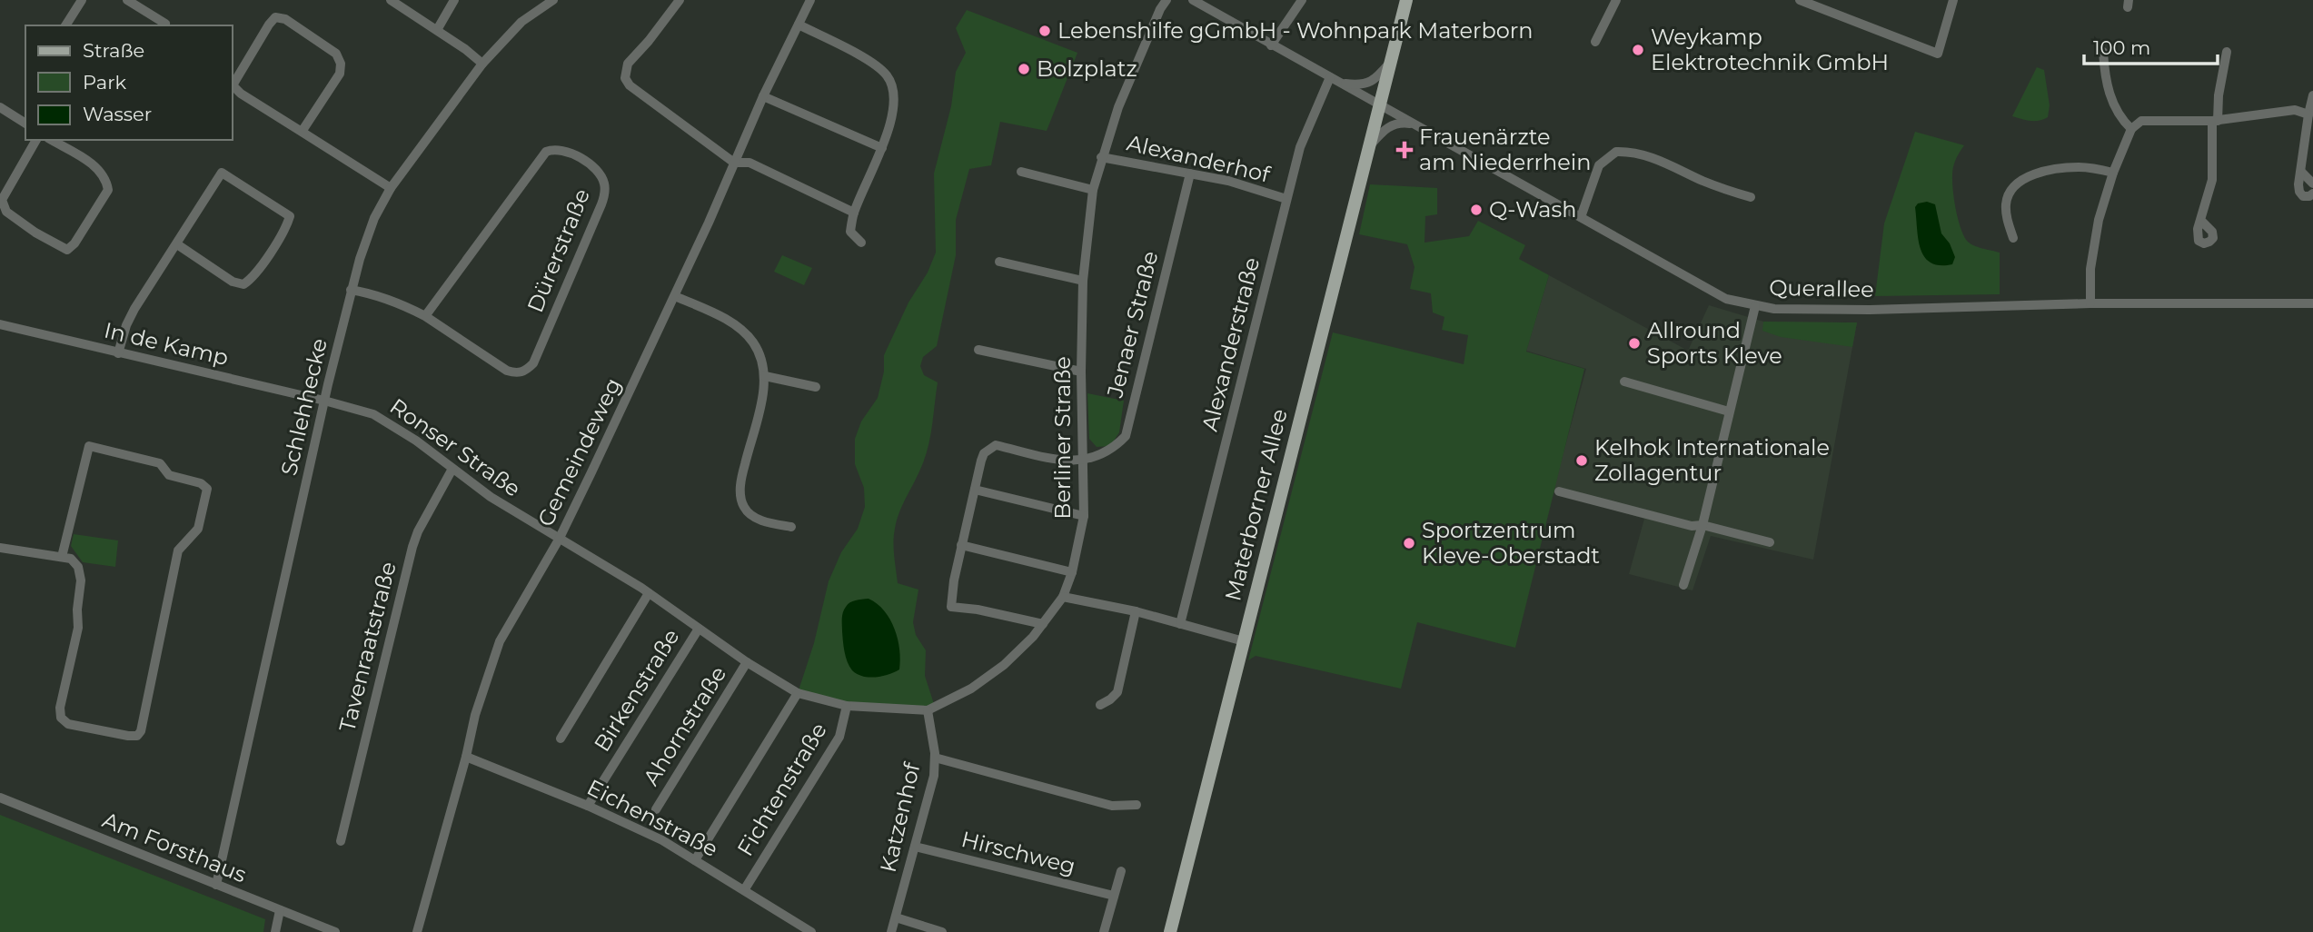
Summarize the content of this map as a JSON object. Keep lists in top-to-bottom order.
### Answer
{
  "streets": {
    "main road": ["Materborner Allee"],
    "street": [
      "Alexanderhof",
      "Dürerstraße",
      "Querallee",
      "Jenaer Straße",
      "In de Kamp",
      "Alexanderstraße",
      "Schlehhecke",
      "Berliner Straße",
      "Ronser Straße",
      "Gemeindeweg",
      "Tavenraatstraße",
      "Birkenstraße",
      "Ahornstraße",
      "Fichtenstraße",
      "Katzenhof",
      "Eichenstraße",
      "Am Forsthaus",
      "Hirschweg"
    ]
  },
  "crossings": [
    ["Alexanderhof", "Jenaer Straße"],
    ["Alexanderhof", "Alexanderstraße"],
    ["Alexanderhof", "Berliner Straße"],
    ["Dürerstraße", "Schlehhecke"],
    ["Querallee", "Alexanderstraße"],
    ["Querallee", "Materborner Allee"],
    ["Jenaer Straße", "Berliner Straße"],
    ["In de Kamp", "Schlehhecke"],
    ["In de Kamp", "Ronser Straße"],
    ["Schlehhecke", "Ronser Straße"],
    ["Schlehhecke", "Am Forsthaus"],
    ["Berliner Straße", "Ronser Straße"],
    ["Berliner Straße", "Gemeindeweg"],
    ["Berliner Straße", "Birkenstraße"],
    ["Berliner Straße", "Ahornstraße"],
    ["Berliner Straße", "Fichtenstraße"],
    ["Berliner Straße", "Katzenhof"],
    ["Ronser Straße", "Gemeindeweg"],
    ["Ronser Straße", "Tavenraatstraße"],
    ["Gemeindeweg", "Eichenstraße"],
    ["Birkenstraße", "Eichenstraße"],
    ["Fichtenstraße", "Eichenstraße"],
    ["Katzenhof", "Hirschweg"]
  ],
  "places": {
    "other": [
      "Lebenshilfe gGmbH - Wohnpark Materborn",
      "Weykamp Elektrotechnik GmbH",
      "Bolzplatz",
      "Q-Wash",
      "Allround Sports Kleve",
      "Kelhok Internationale Zollagentur",
      "Sportzentrum Kleve-Oberstadt"
    ],
    "health": ["Frauenärzte am Niederrhein"]
  },
  "legend": ["Straße", "Park", "Wasser"],
  "scale_bar": "100 m"
}
